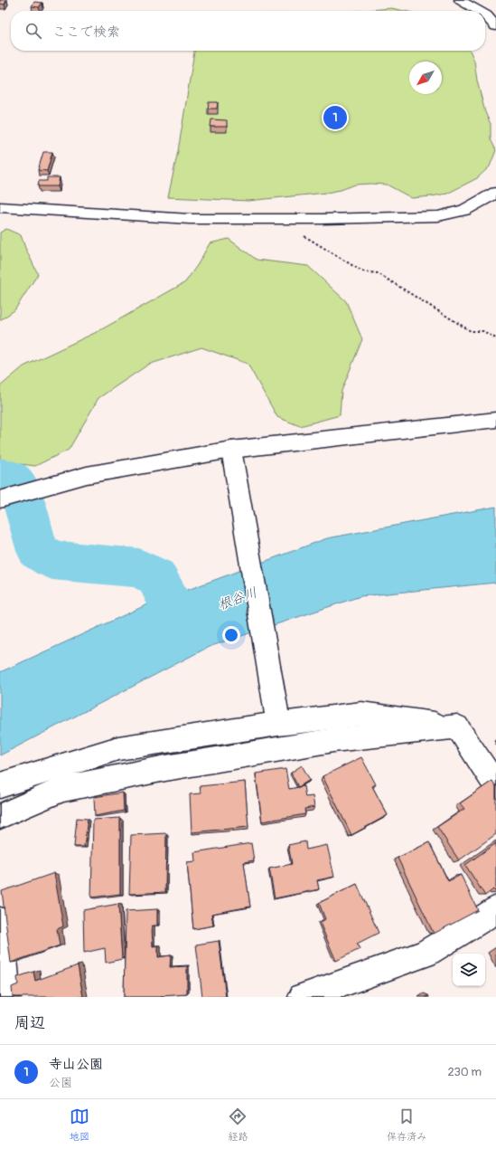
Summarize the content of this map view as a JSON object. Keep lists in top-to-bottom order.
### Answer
{
  "water": ["根谷川"],
  "north": "bottom left",
  "page": {
    "search": "ここで検索",
    "pins": "1",
    "heading": "周辺",
    "list": [
      {
        "mark": "1",
        "name": "寺山公園",
        "note": "公園",
        "value": "230 m"
      }
    ],
    "nav": ["地図", "経路", "保存済み"]
  }
}
